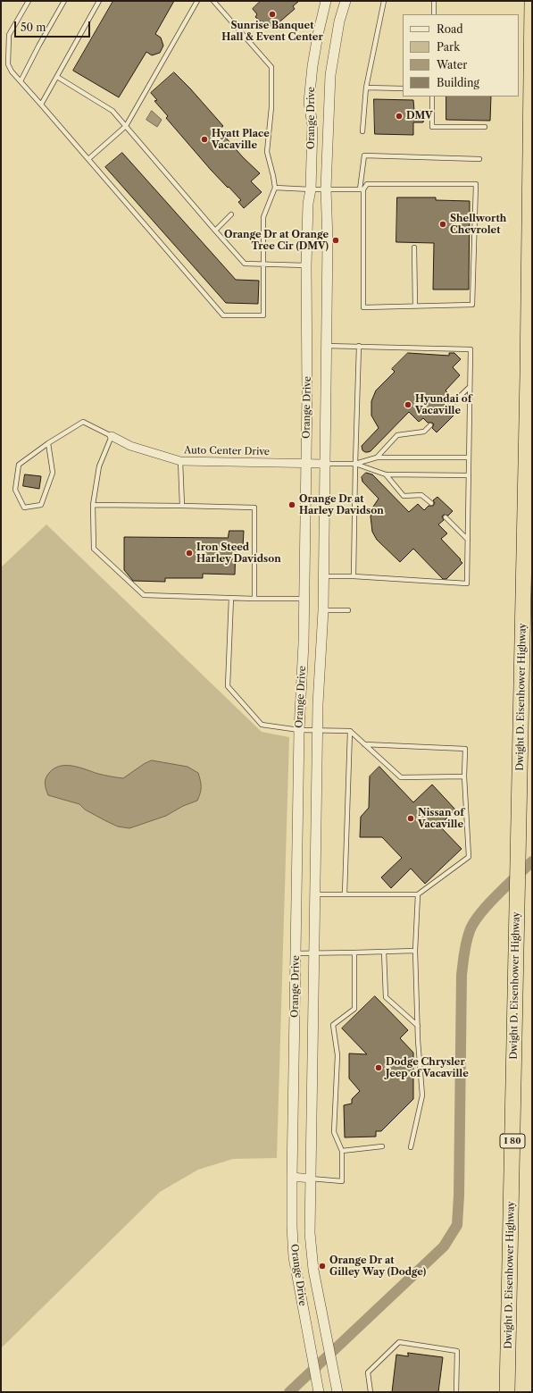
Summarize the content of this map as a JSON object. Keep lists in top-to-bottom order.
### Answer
{
  "streets": {
    "highway": ["Dwight D. Eisenhower Highway", "I 80"],
    "street": ["Orange Drive", "Auto Center Drive"]
  },
  "crossings": [
    ["Orange Drive", "Auto Center Drive"]
  ],
  "places": [
    "Sunrise Banquet Hall & Event Center",
    "DMV",
    "Hyatt Place Vacaville",
    "Shellworth Chevrolet",
    "Orange Dr at Orange Tree Cir (DMV)",
    "Hyundai of Vacaville",
    "Orange Dr at Harley Davidson",
    "Iron Steed Harley Davidson",
    "Nissan of Vacaville",
    "Dodge Chrysler Jeep of Vacaville",
    "Orange Dr at Gilley Way (Dodge)"
  ],
  "legend": [
    "Road",
    "Park",
    "Water",
    "Building"
  ],
  "scale_bar": "50 m"
}
